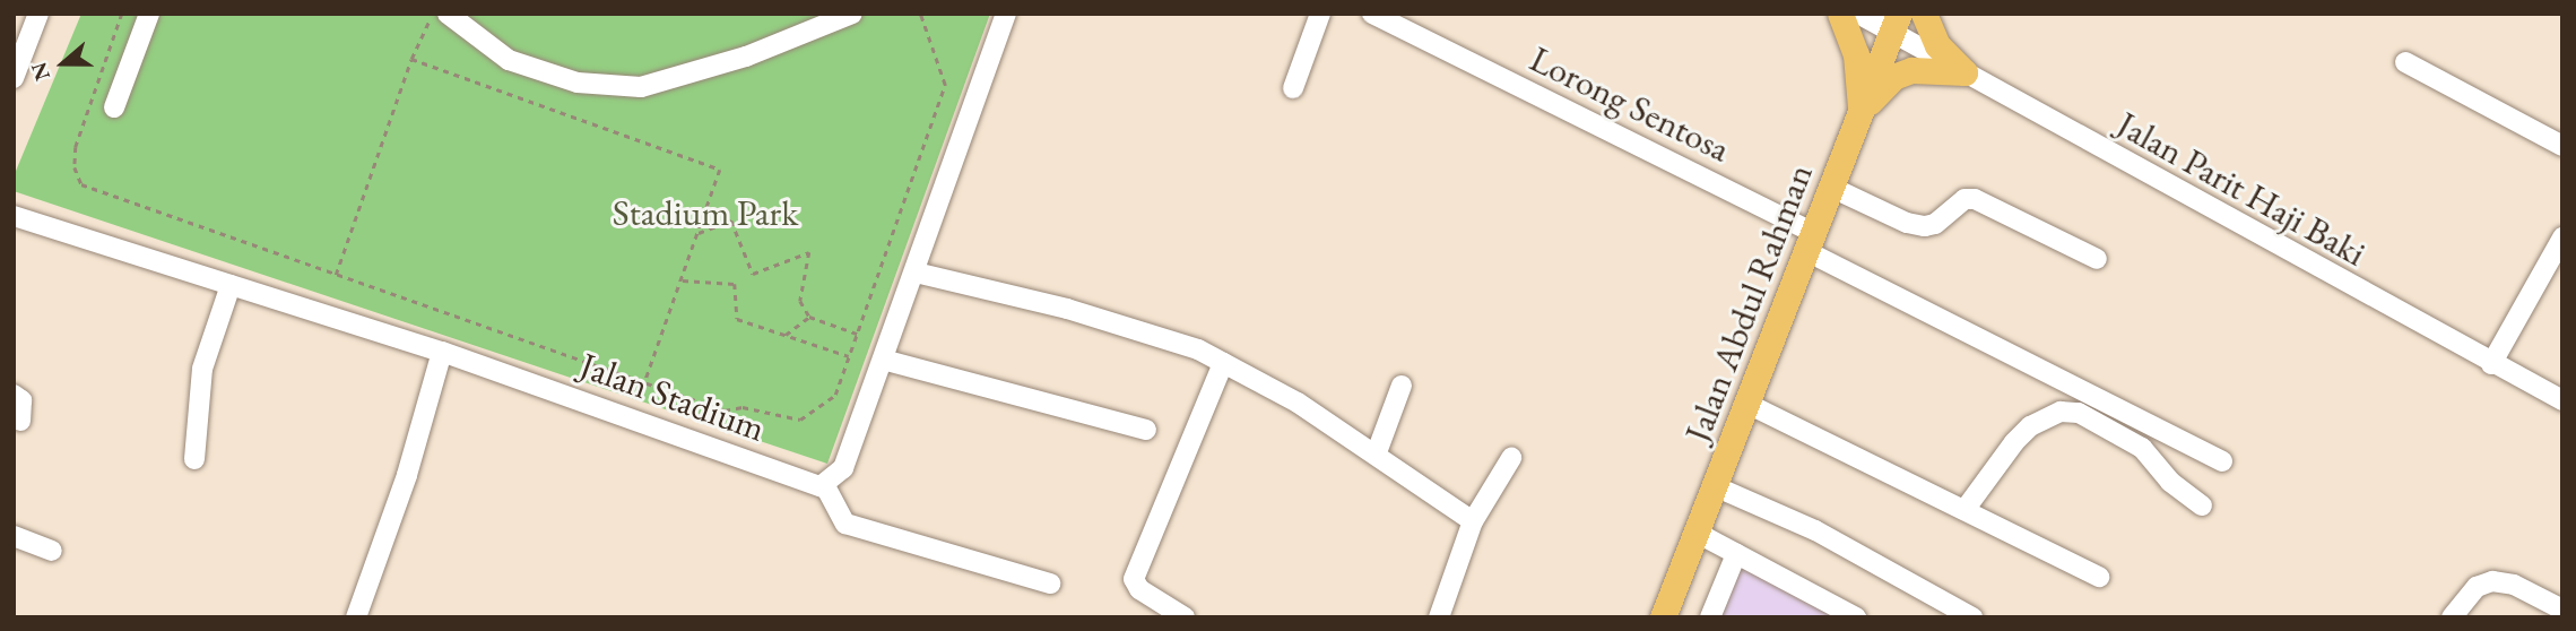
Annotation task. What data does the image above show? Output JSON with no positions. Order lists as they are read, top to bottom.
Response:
{
  "streets": {
    "main road": ["Jalan Abdul Rahman"],
    "street": ["Lorong Sentosa", "Jalan Parit Haji Baki", "Jalan Stadium"]
  },
  "crossings": [
    ["Lorong Sentosa", "Jalan Abdul Rahman"],
    ["Jalan Parit Haji Baki", "Jalan Abdul Rahman"]
  ],
  "parks": ["Stadium Park"],
  "north": "left"
}
